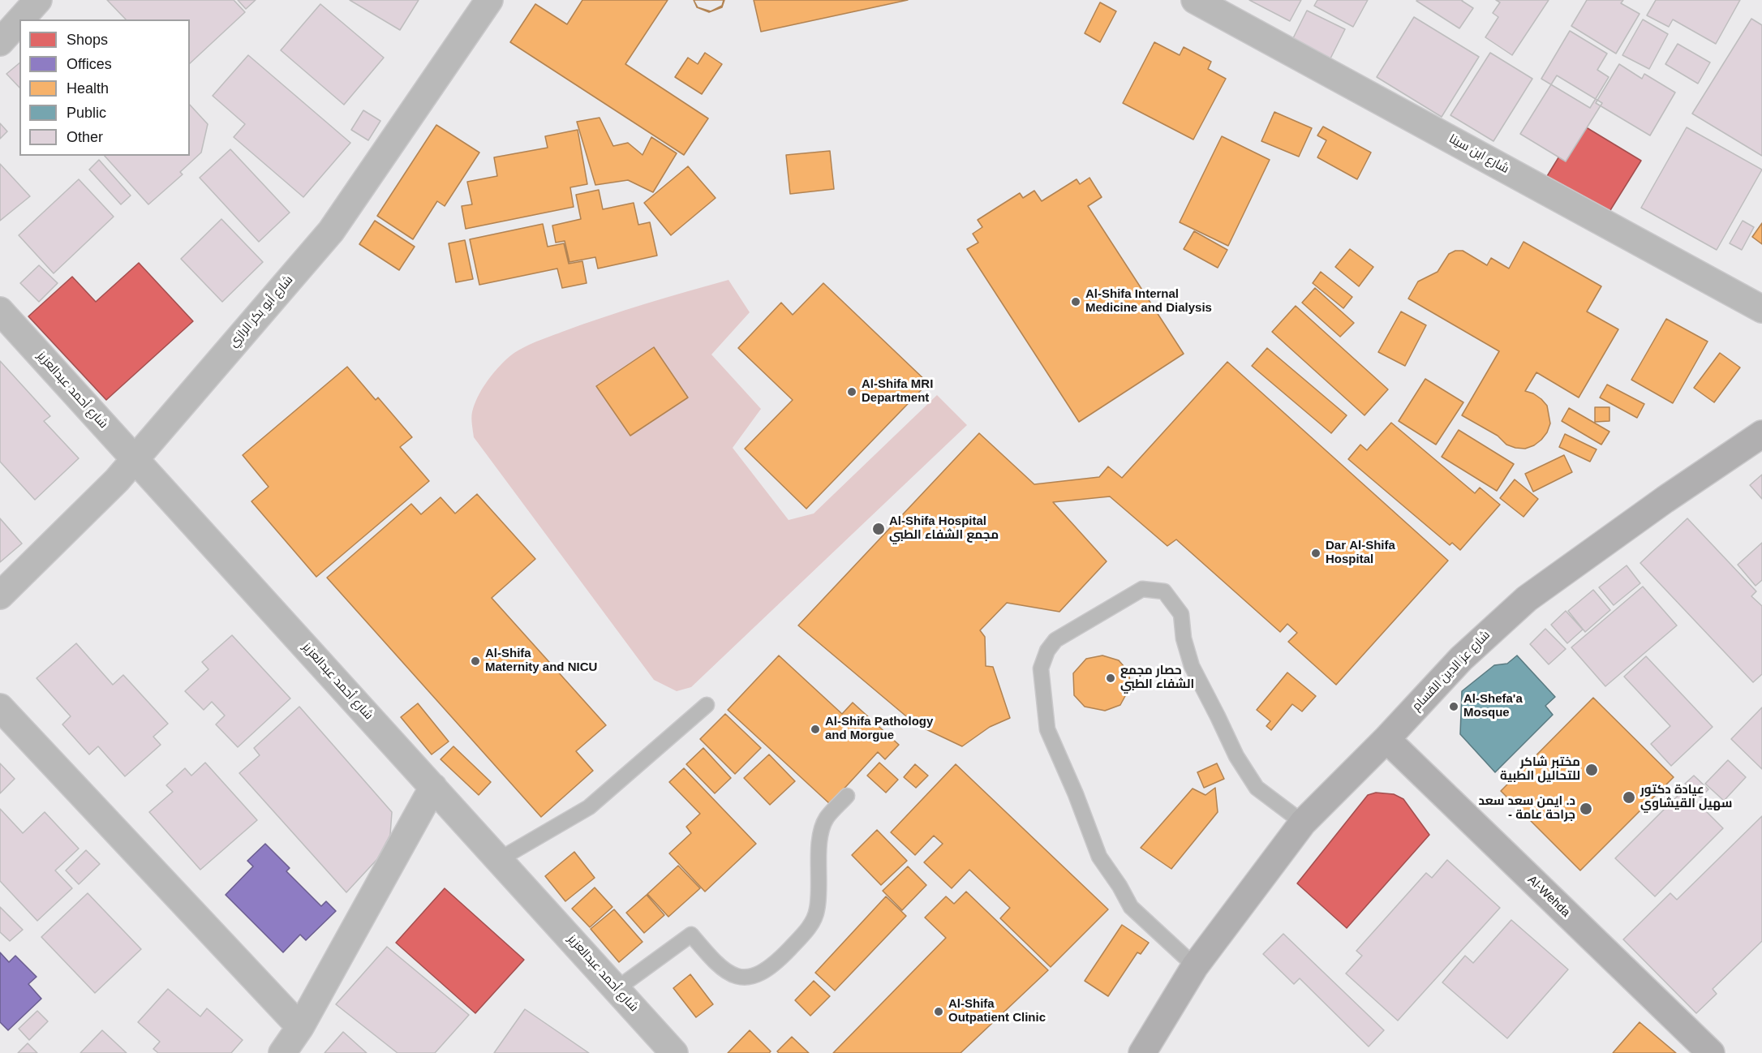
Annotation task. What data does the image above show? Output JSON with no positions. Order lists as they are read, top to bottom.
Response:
{
  "streets": {
    "main road": ["شارع عز الدين القسام", "Al-Wehda"],
    "street": ["شارع ابن سينا", "شارع أبو بكر الرازي", "شارع أحمد عبدالعزيز"]
  },
  "crossings": [
    ["شارع أبو بكر الرازي", "شارع أحمد عبدالعزيز"],
    ["شارع عز الدين القسام", "Al-Wehda"]
  ],
  "places": [
    "Al-Shifa Internal Medicine and Dialysis",
    "Al-Shifa MRI Department",
    "Al-Shifa Hospital مجمع الشفاء الطبي",
    "Dar Al-Shifa Hospital",
    "Al-Shifa Maternity and NICU",
    "حصار مجمع الشفاء الطبي",
    "Al-Shefa'a Mosque",
    "Al-Shifa Pathology and Morgue",
    "مختبر شاكر للتحاليل الطبية",
    "عيادة دكتور سهيل القيشاوي",
    "د. ايمن سعد سعد - جراحة عامة",
    "Al-Shifa Outpatient Clinic"
  ],
  "legend": [
    "Shops",
    "Offices",
    "Health",
    "Public",
    "Other"
  ]
}
